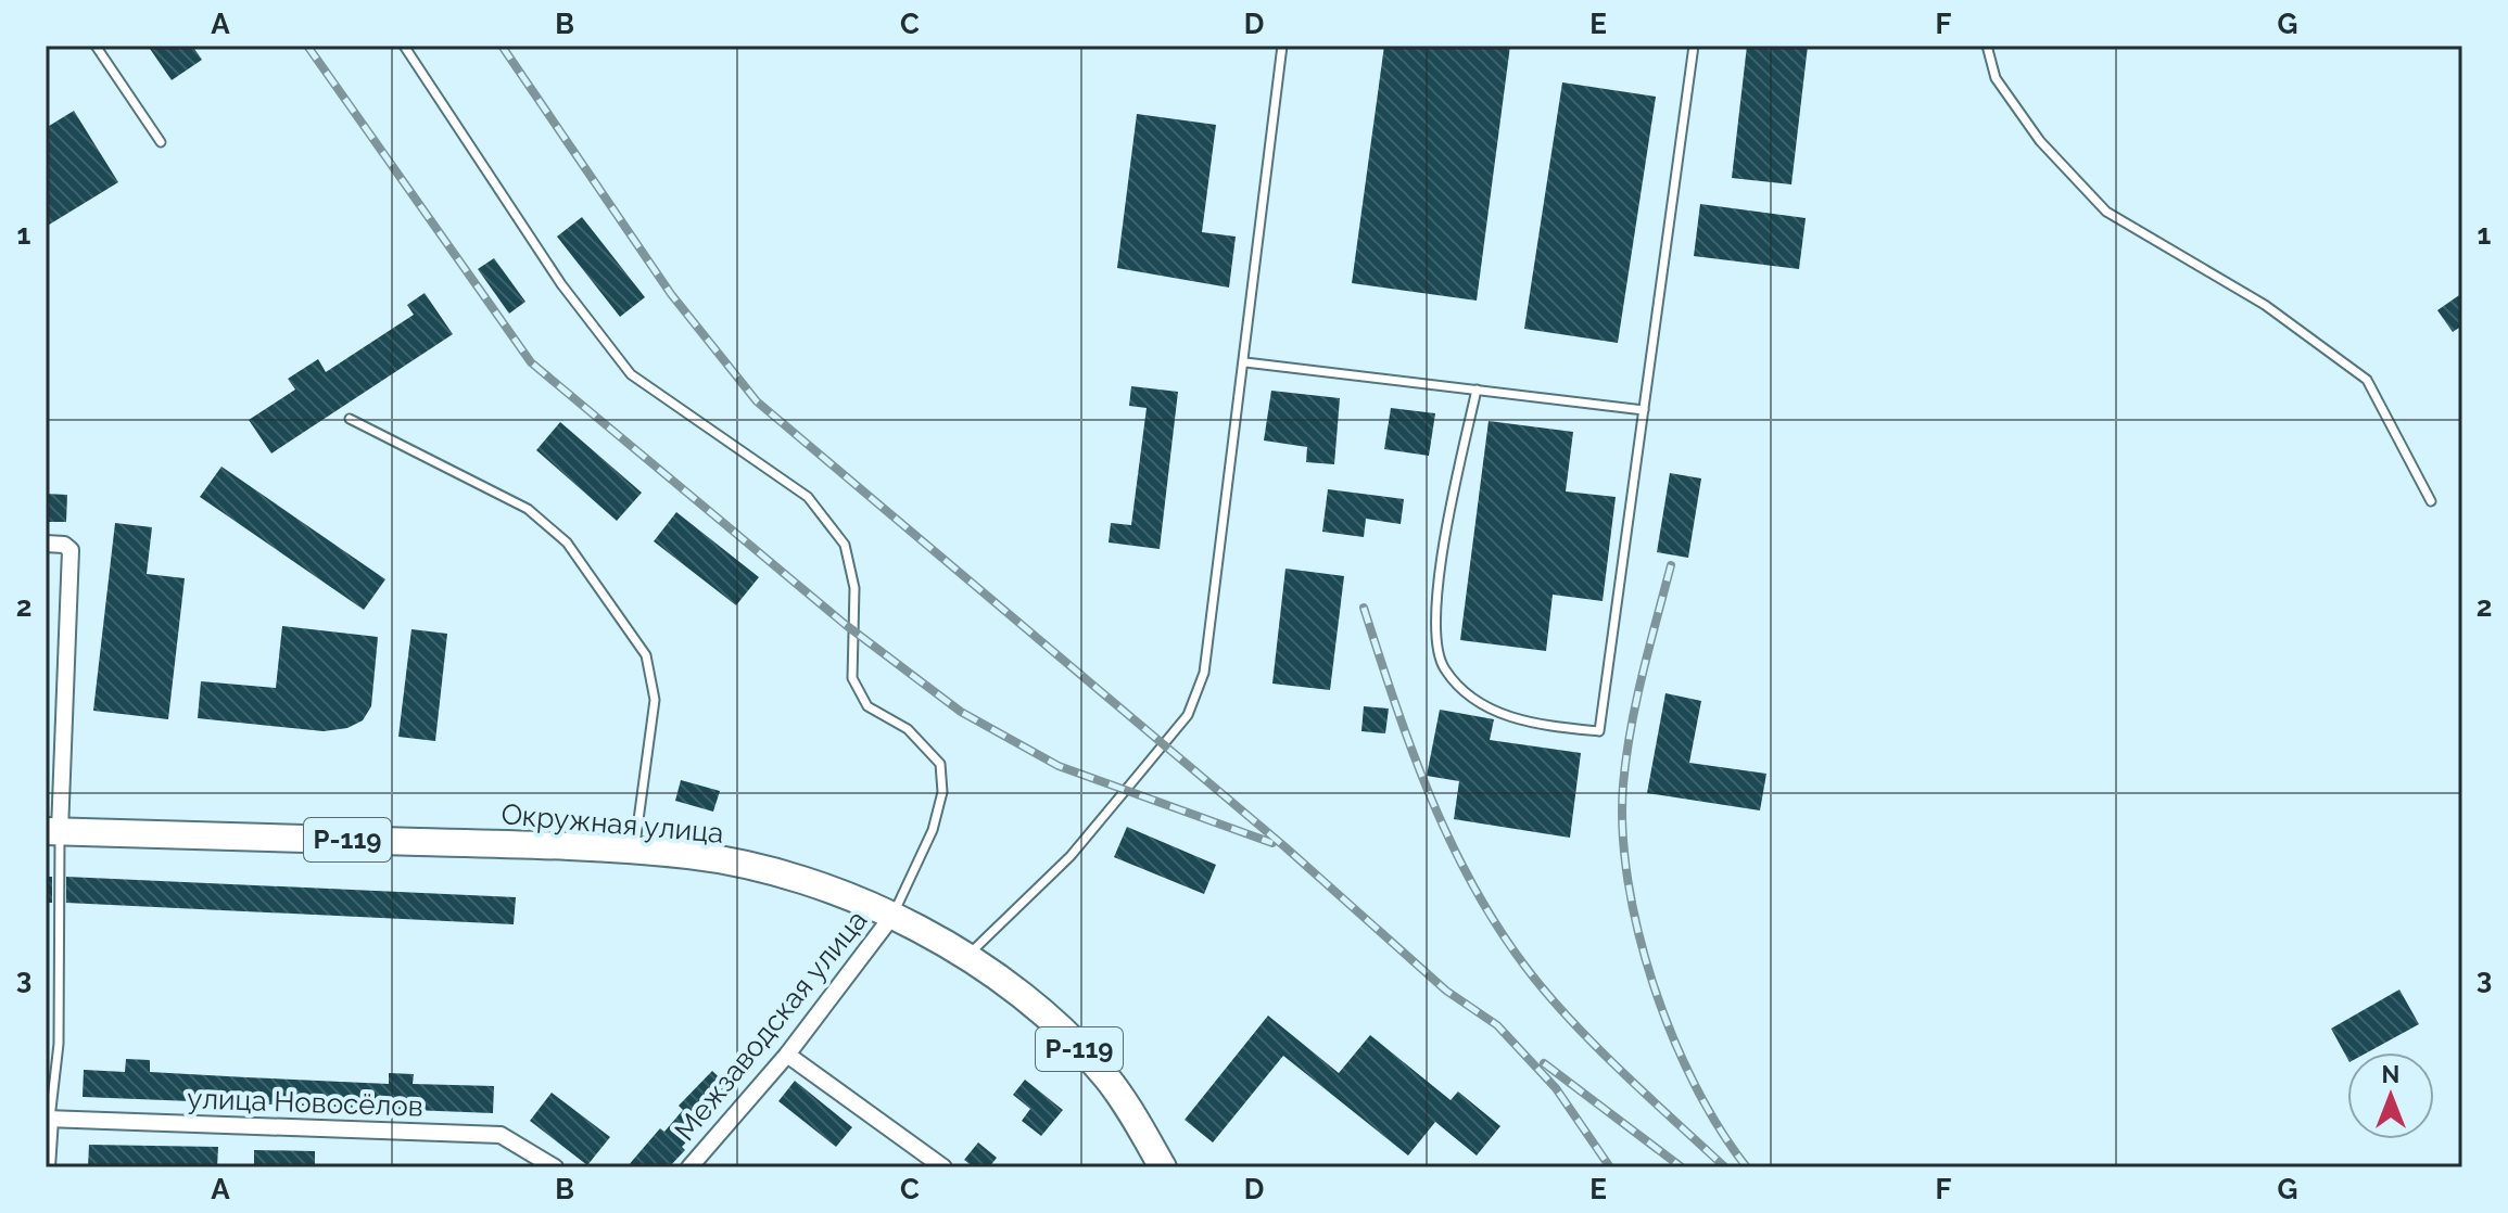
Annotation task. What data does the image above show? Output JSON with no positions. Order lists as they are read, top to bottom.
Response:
{
  "streets": {
    "highway": ["Окружная улица", "Р-119"],
    "street": ["Межзаводская улица", "улица Новосёлов"]
  },
  "crossings": [
    ["Окружная улица", "Межзаводская улица"]
  ],
  "north": "top",
  "grid": {
    "columns": [
      "A",
      "B",
      "C",
      "D",
      "E",
      "F",
      "G"
    ],
    "rows": ["1", "2", "3"]
  }
}
